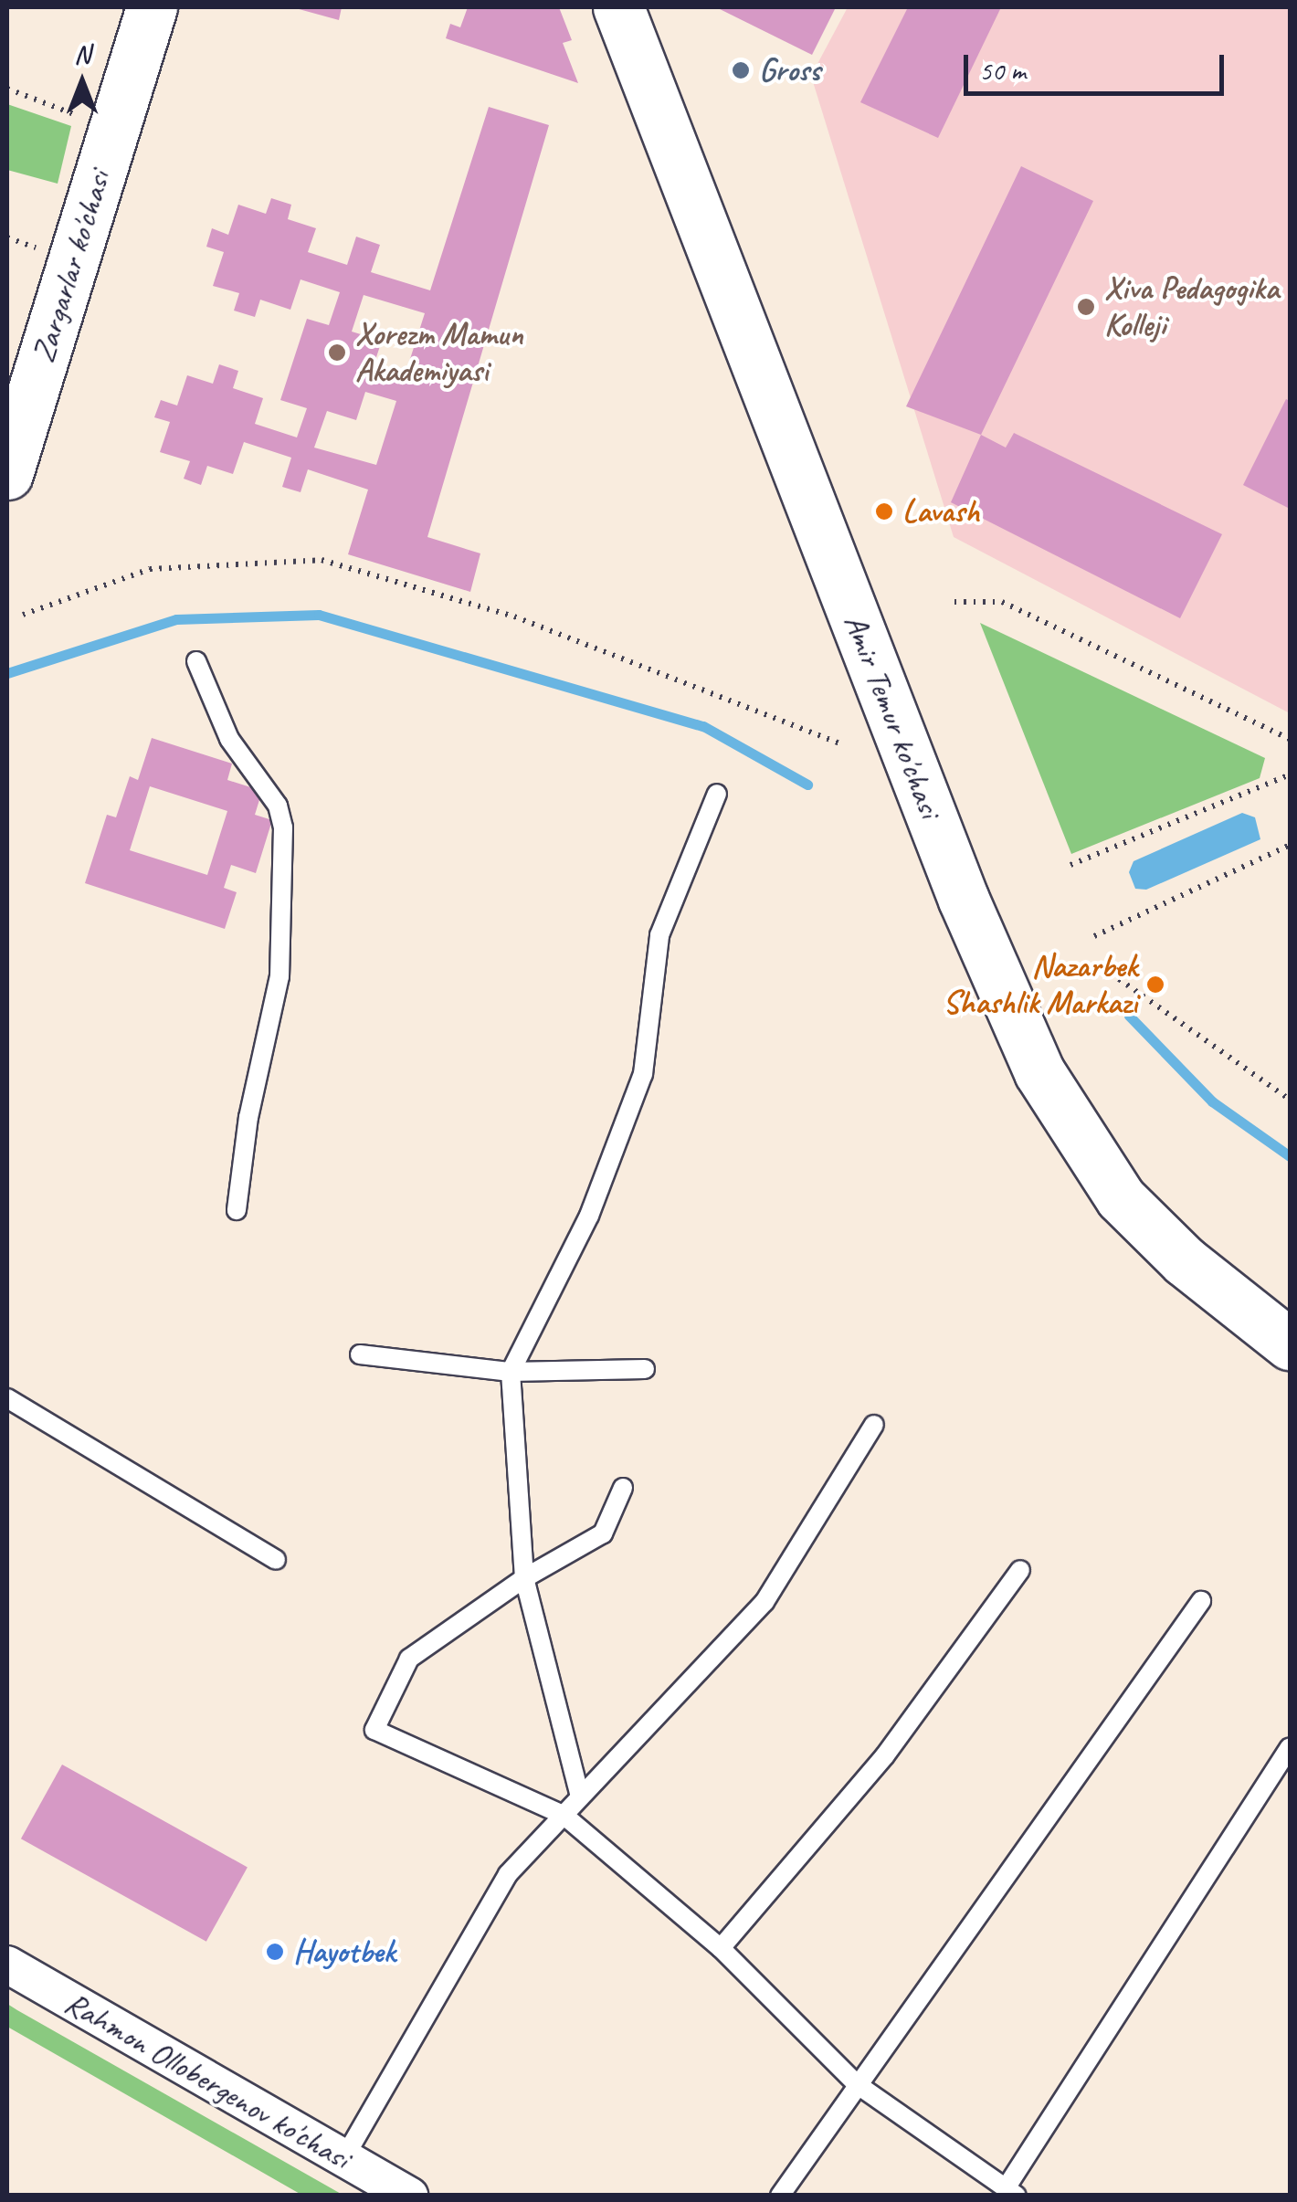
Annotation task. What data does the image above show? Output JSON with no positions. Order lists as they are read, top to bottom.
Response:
{
  "streets": {
    "main road": ["Zargarlar ko'chasi", "Amir Temur ko'chasi"],
    "street": ["Rahmon Ollobergenov ko'chasi"]
  },
  "places": [
    "Gross",
    "Xiva Pedagogika Kolleji",
    "Xorezm Mamun Akademiyasi",
    "Lavash",
    "Nazarbek Shashlik Markazi",
    "Hayotbek"
  ],
  "scale_bar": "50 m",
  "north": "top"
}
